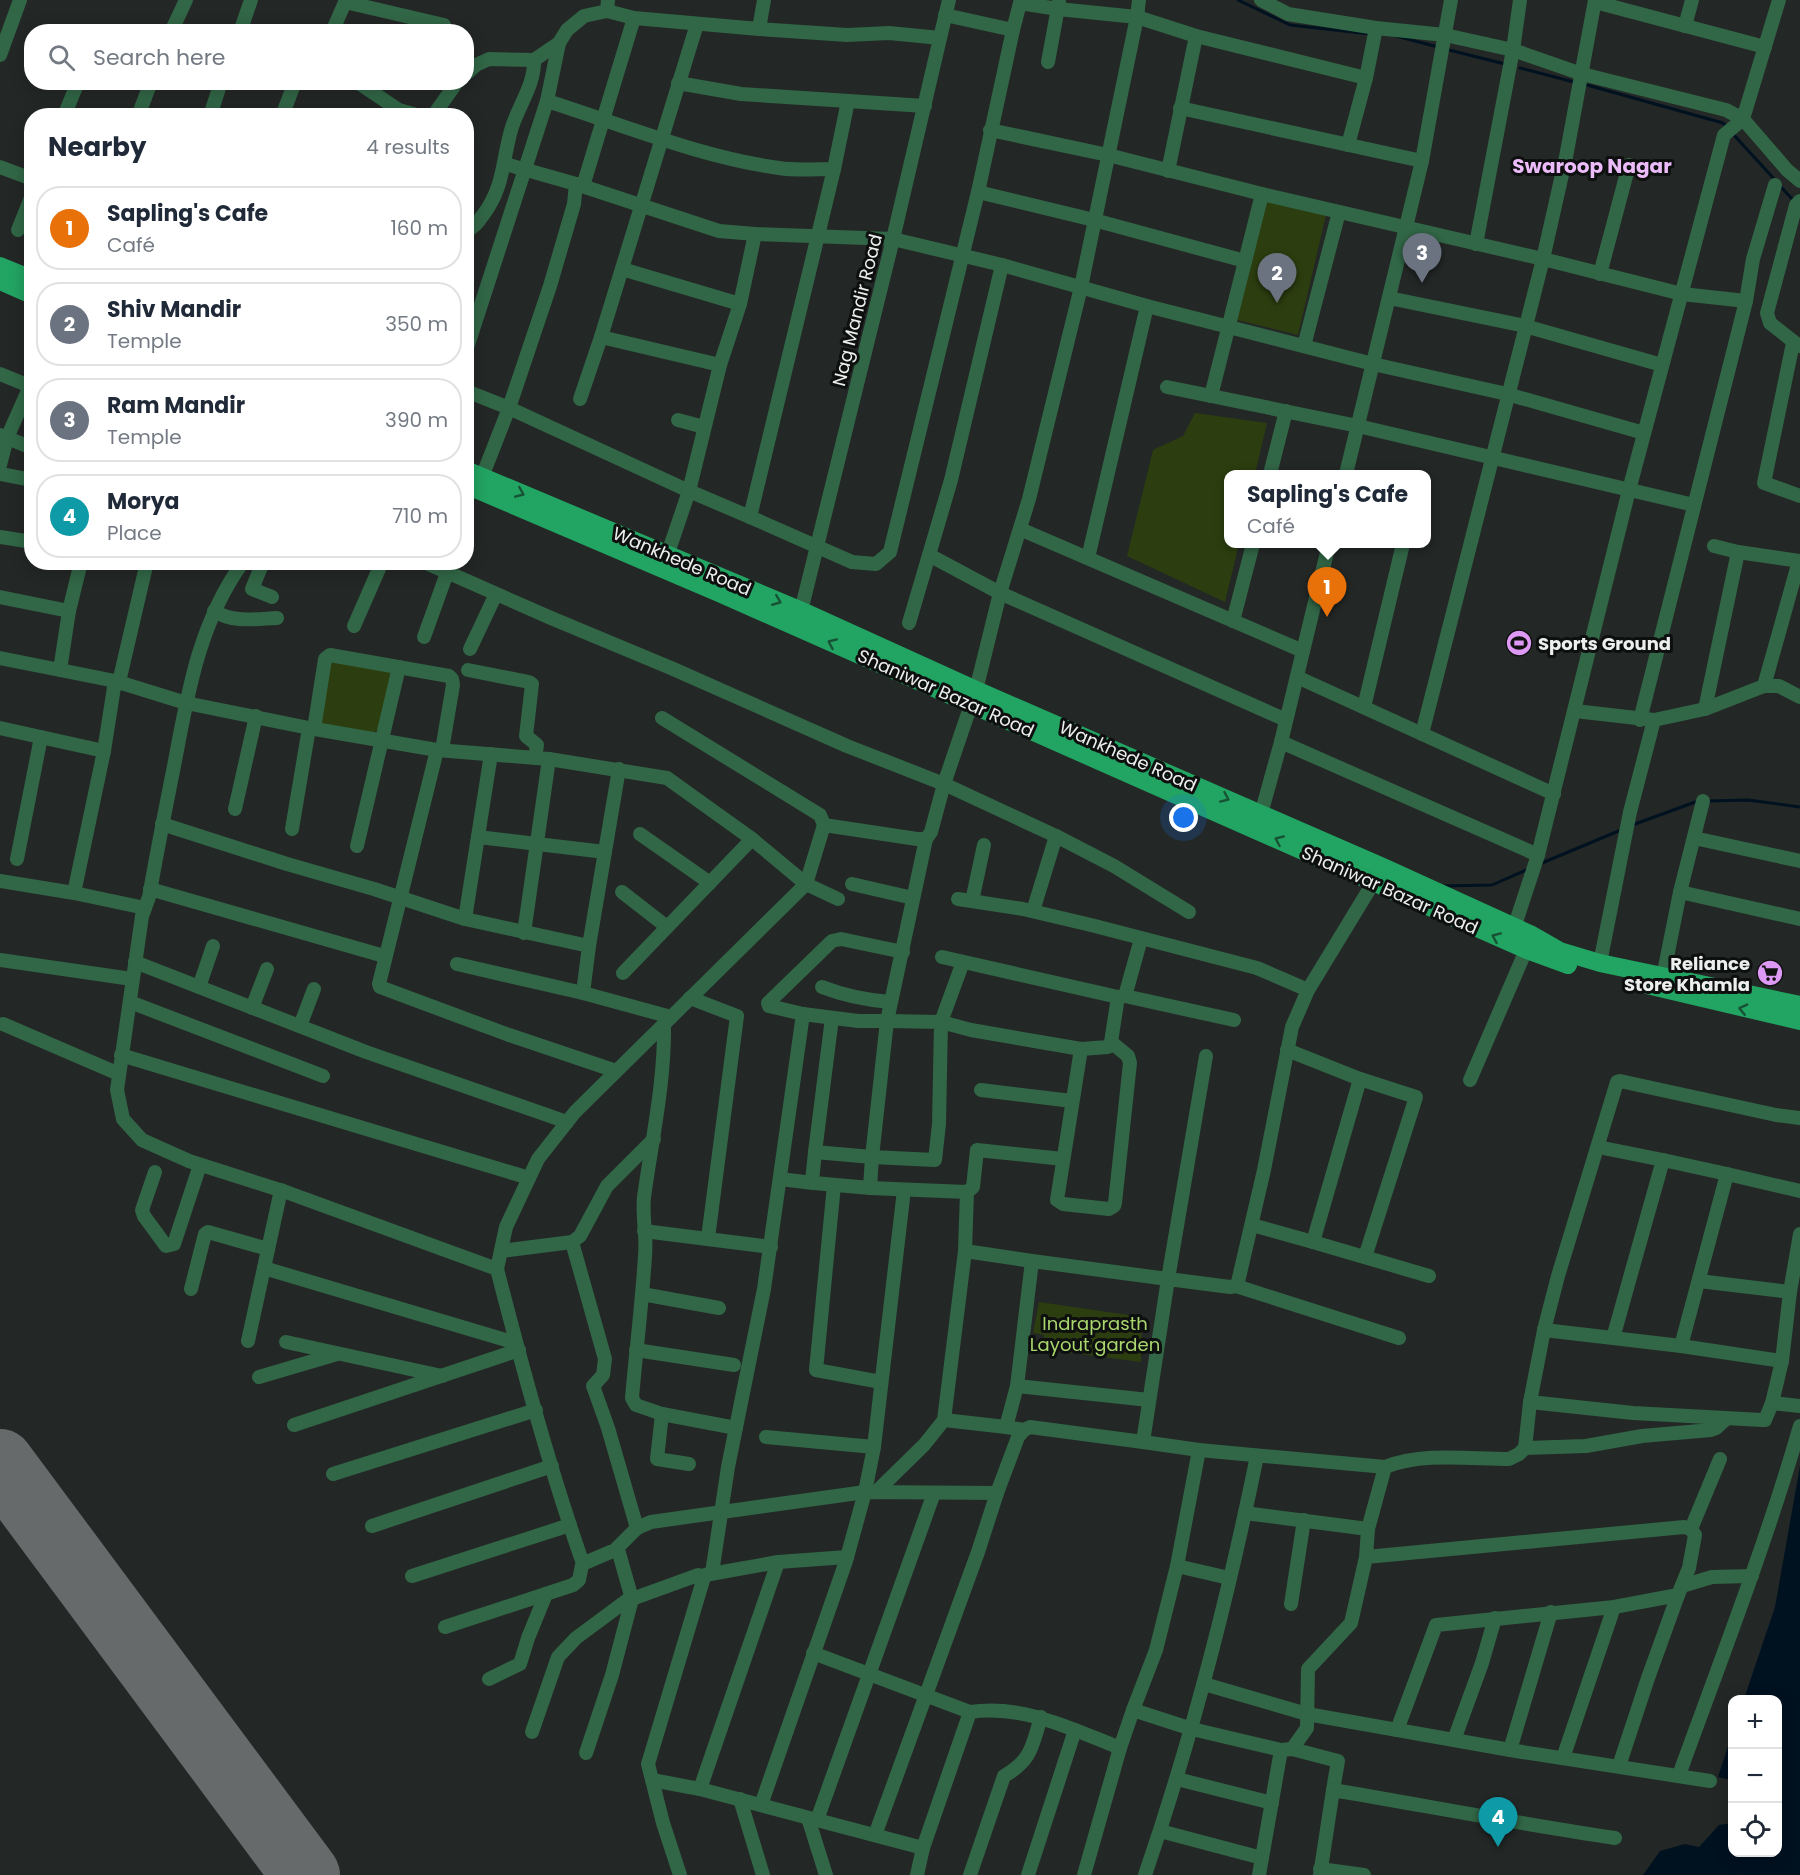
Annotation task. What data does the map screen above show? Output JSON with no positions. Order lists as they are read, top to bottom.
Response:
{
  "streets": {
    "main road": ["Wankhede Road", "Shaniwar Bazar Road"],
    "street": ["Nag Mandir Road"]
  },
  "crossings": [
    ["Nag Mandir Road", "Wankhede Road"],
    ["Wankhede Road", "Shaniwar Bazar Road"]
  ],
  "one_way": ["Shaniwar Bazar Road"],
  "districts": ["Swaroop Nagar"],
  "parks": ["Indraprasth Layout garden"],
  "places": {
    "sports": ["Sports Ground"],
    "supermarket": ["Reliance Store Khamla"]
  },
  "page": {
    "search": "Search here",
    "heading": ["Nearby", "4 results"],
    "list": [
      {
        "mark": "1",
        "name": "Sapling's Cafe",
        "note": "Café",
        "value": "160 m"
      },
      {
        "mark": "2",
        "name": "Shiv Mandir",
        "note": "Temple",
        "value": "350 m"
      },
      {
        "mark": "3",
        "name": "Ram Mandir",
        "note": "Temple",
        "value": "390 m"
      },
      {
        "mark": "4",
        "name": "Morya",
        "note": "Place",
        "value": "710 m"
      }
    ],
    "pins": [
      "3",
      "2",
      "1",
      "4"
    ],
    "popup": ["Sapling's Cafe", "Café"],
    "map_buttons": ["+", "−"]
  }
}
